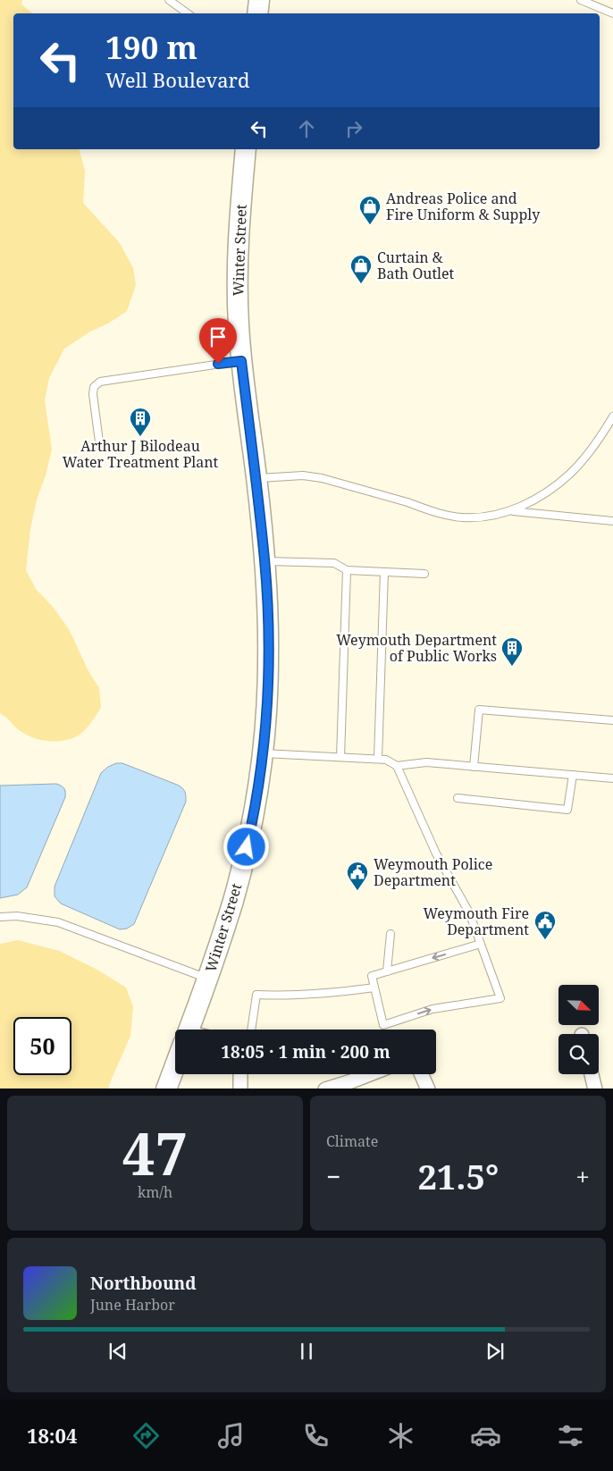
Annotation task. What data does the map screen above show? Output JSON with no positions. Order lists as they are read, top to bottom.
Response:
{
  "streets": {
    "main road": ["Winter Street"]
  },
  "places": {
    "shop": ["Andreas Police and Fire Uniform & Supply", "Curtain & Bath Outlet"],
    "building": ["Arthur J Bilodeau Water Treatment Plant", "Weymouth Department of Public Works"],
    "public building": ["Weymouth Police Department", "Weymouth Fire Department"]
  },
  "north": "bottom right",
  "page": {
    "turn": ["190 m", "Well Boulevard"],
    "limit": "50",
    "trip": "18:05 · 1 min · 200 m",
    "tile": [
      ["47", "km/h"],
      "Climate"
    ],
    "heat": ["−", "21.5°", "+"],
    "song": ["Northbound", "June Harbor"],
    "tabs": "18:04"
  }
}
